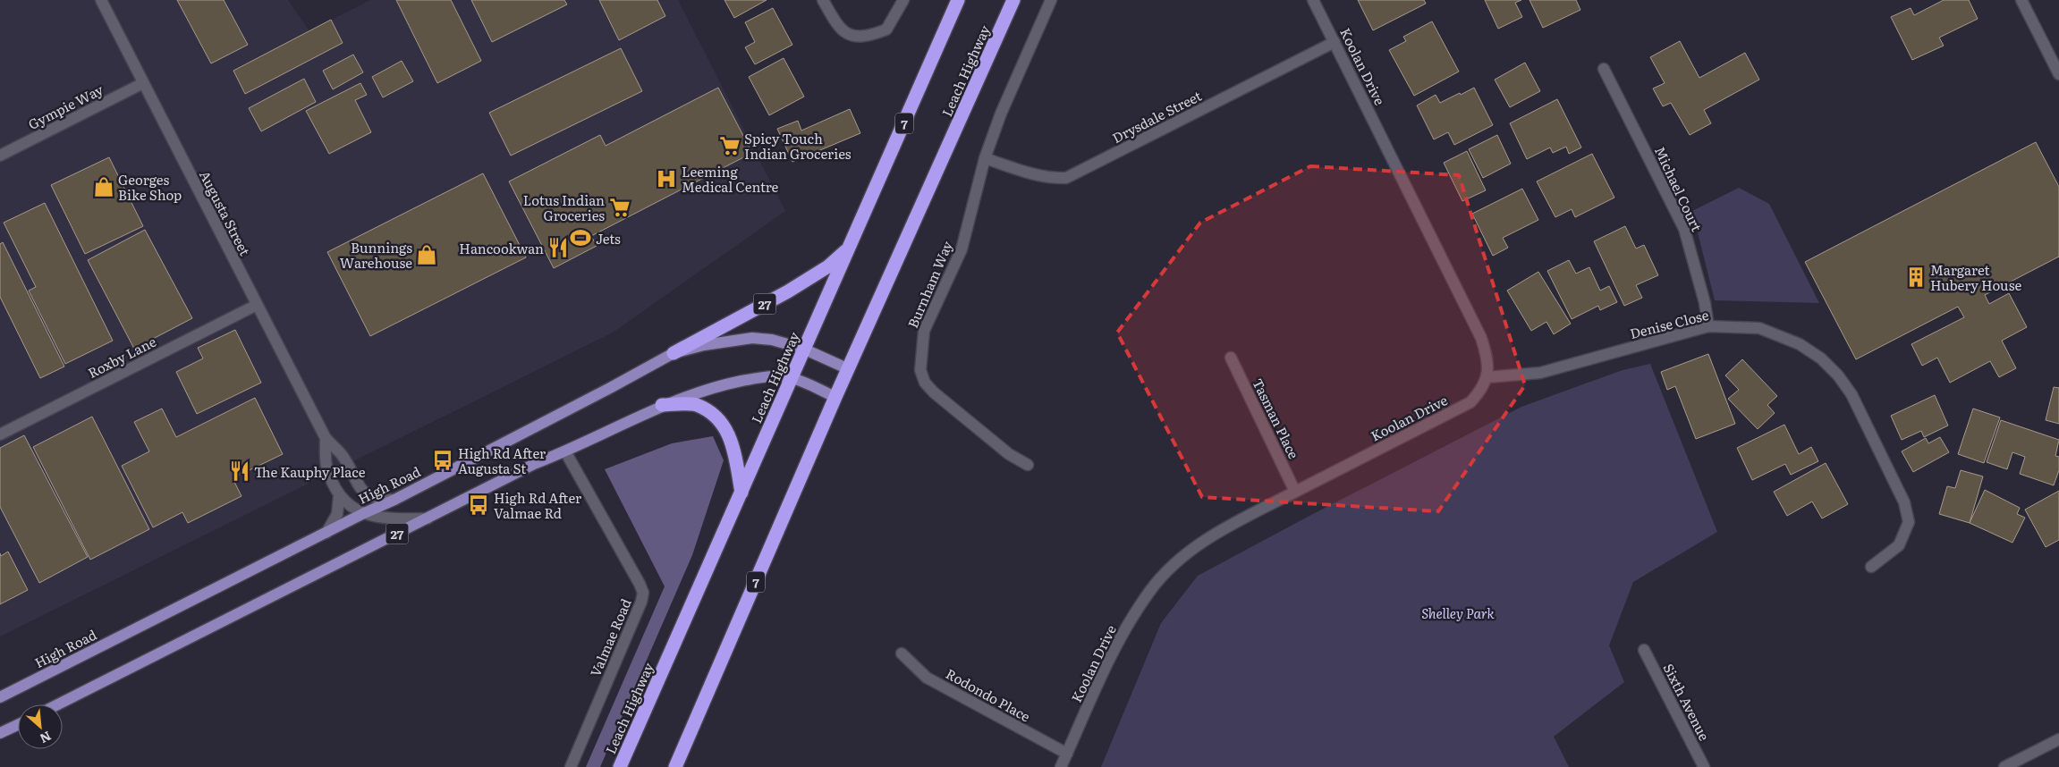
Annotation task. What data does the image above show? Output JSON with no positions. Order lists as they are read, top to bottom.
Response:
{
  "streets": {
    "highway": ["Leach Highway", "7", "27"],
    "main road": ["High Road"],
    "street": [
      "Koolan Drive",
      "Gympie Way",
      "Drysdale Street",
      "Michael Court",
      "Augusta Street",
      "Burnham Way",
      "Denise Close",
      "Roxby Lane",
      "Tasman Place",
      "Valmae Road",
      "Rodondo Place",
      "Sixth Avenue"
    ]
  },
  "crossings": [
    ["Koolan Drive", "Drysdale Street"],
    ["Koolan Drive", "Denise Close"],
    ["Koolan Drive", "Tasman Place"],
    ["Koolan Drive", "Rodondo Place"],
    ["Leach Highway", "27"],
    ["Leach Highway", "High Road"],
    ["Gympie Way", "Augusta Street"],
    ["Drysdale Street", "Burnham Way"],
    ["Michael Court", "Denise Close"],
    ["Augusta Street", "Roxby Lane"],
    ["Augusta Street", "High Road"],
    ["27", "High Road"],
    ["27", "Valmae Road"]
  ],
  "parks": ["Shelley Park"],
  "places": {
    "supermarket": ["Spicy Touch Indian Groceries", "Lotus Indian Groceries"],
    "hospital": ["Leeming Medical Centre"],
    "shop": ["Georges Bike Shop", "Bunnings Warehouse"],
    "sports": ["Jets"],
    "restaurant": ["Hancookwan", "The Kauphy Place"],
    "building": ["Margaret Hubery House"],
    "bus stop": ["High Rd After Augusta St", "High Rd After Valmae Rd"]
  },
  "north": "bottom right"
}
